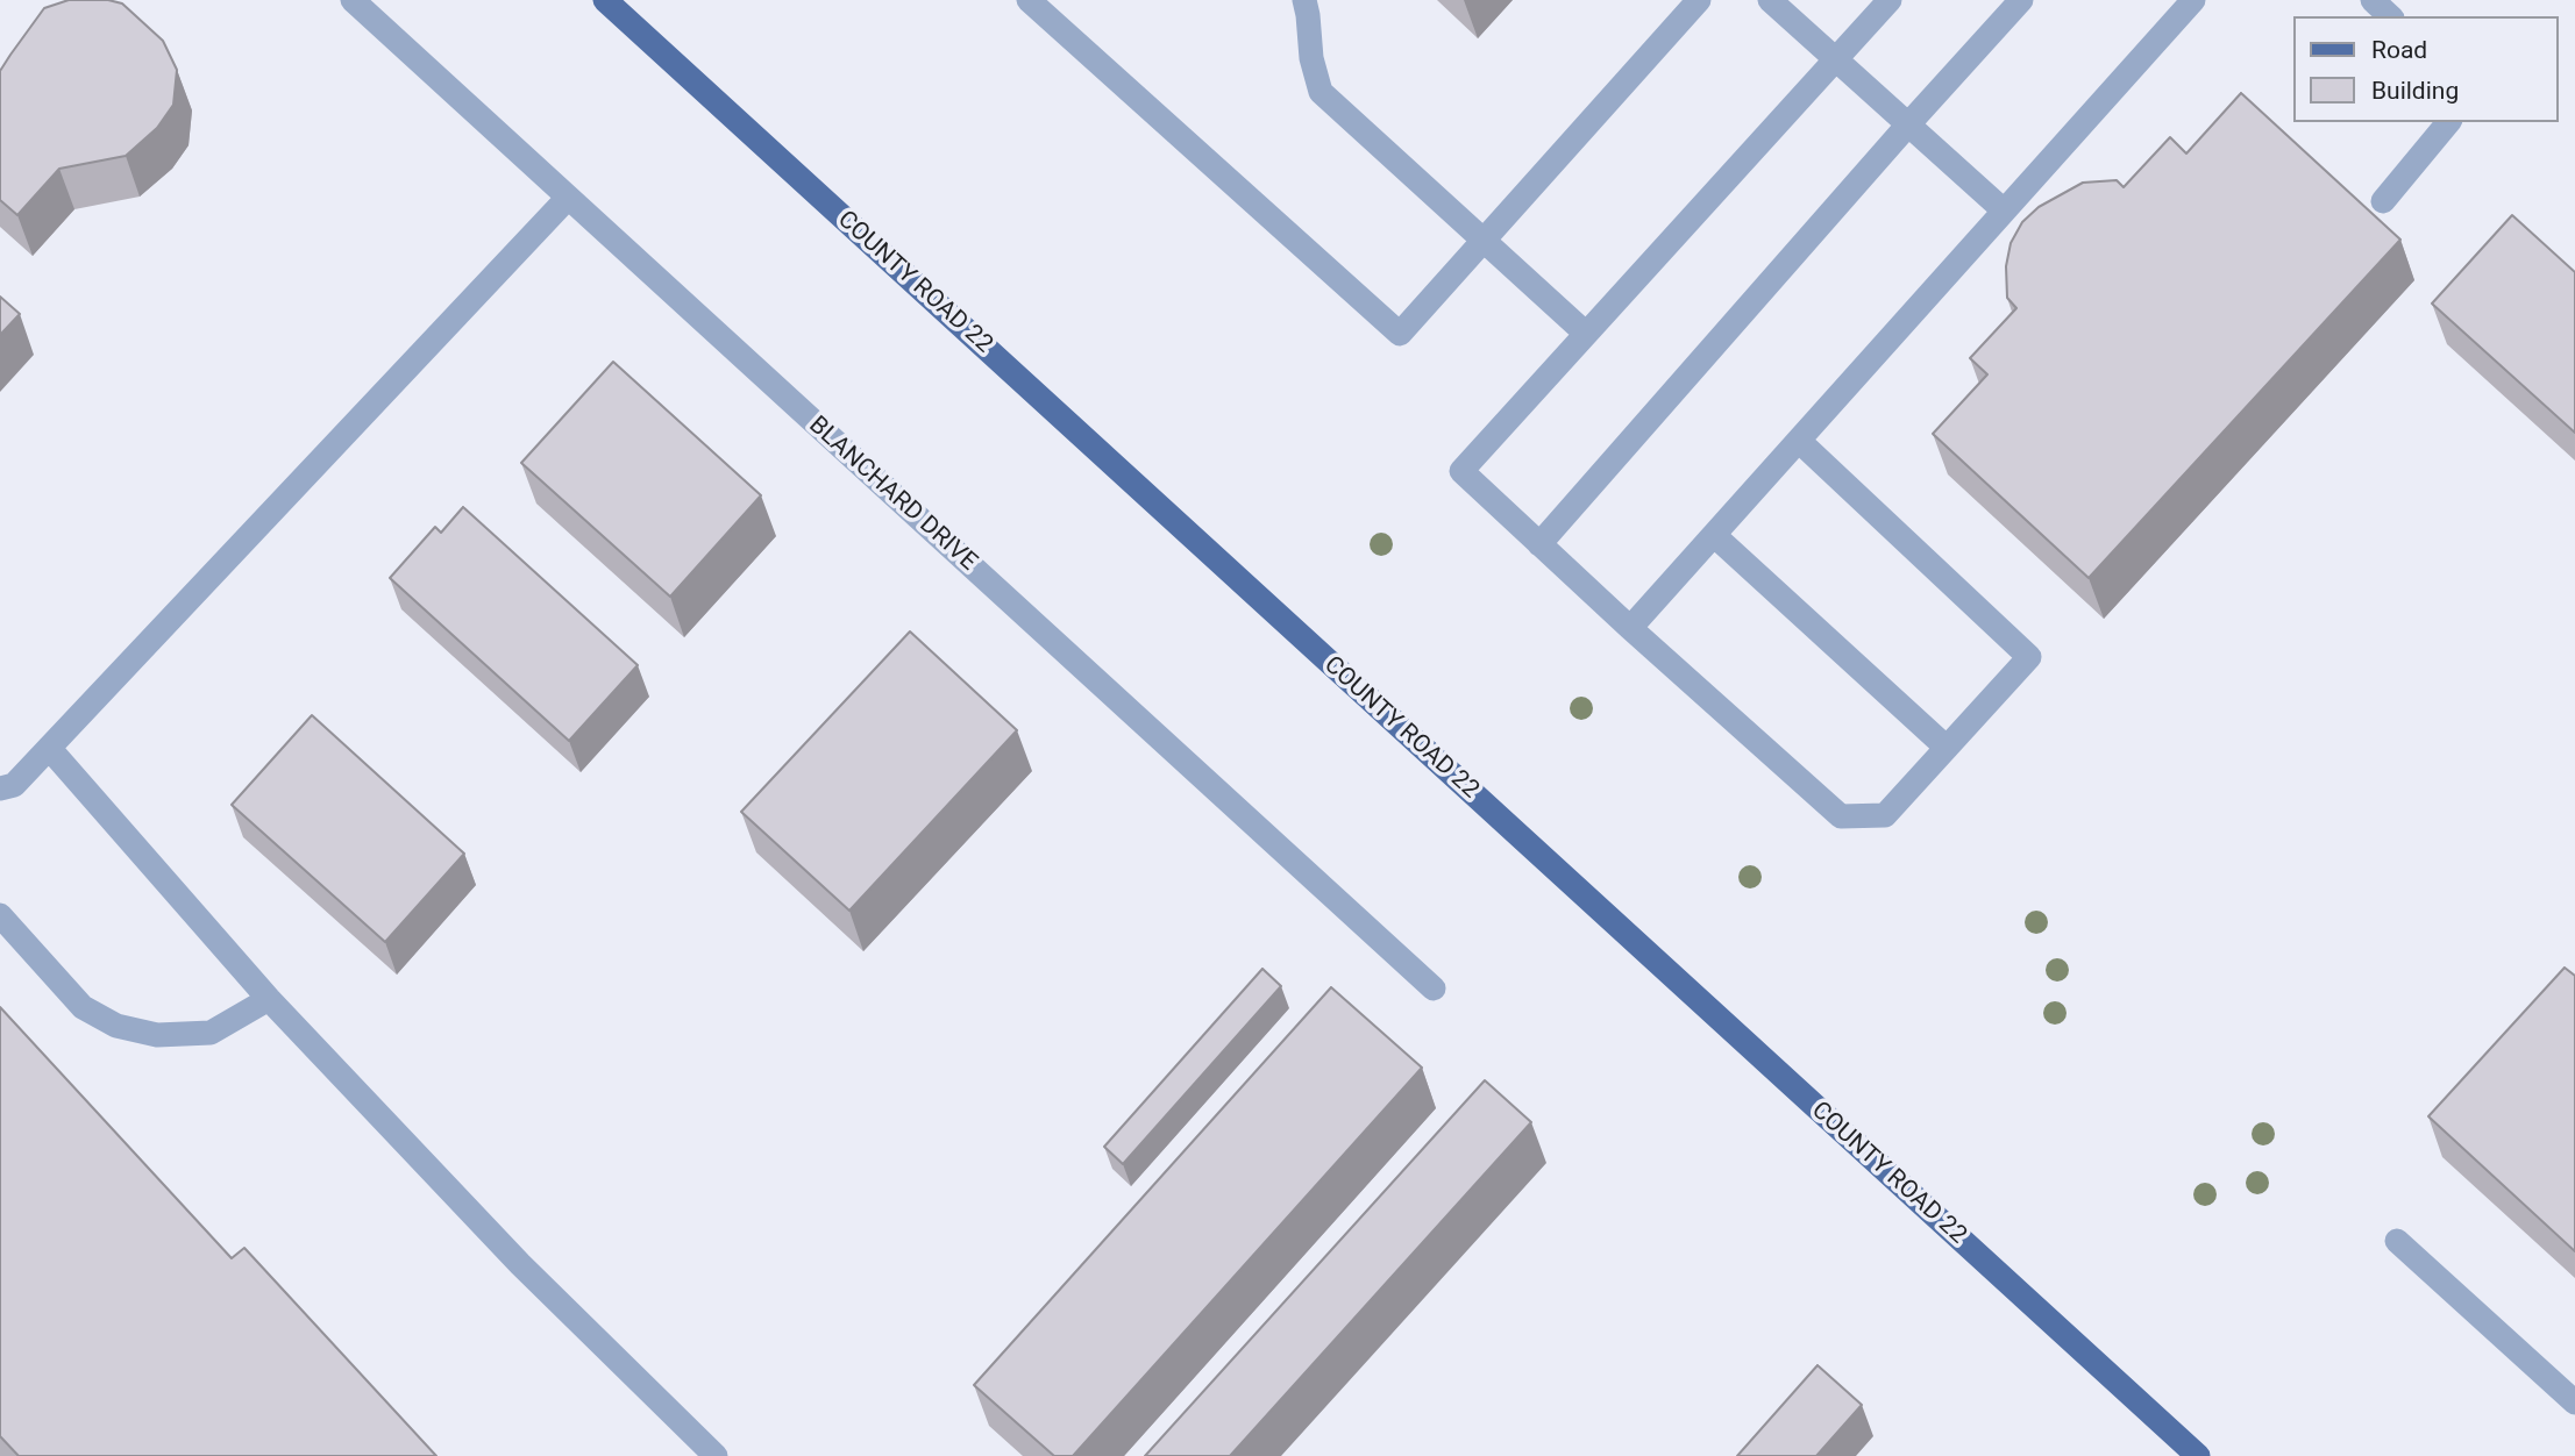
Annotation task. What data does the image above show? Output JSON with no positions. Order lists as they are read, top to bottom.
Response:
{
  "streets": {
    "main road": ["COUNTY ROAD 22"],
    "street": ["BLANCHARD DRIVE"]
  },
  "legend": ["Road", "Building"]
}
